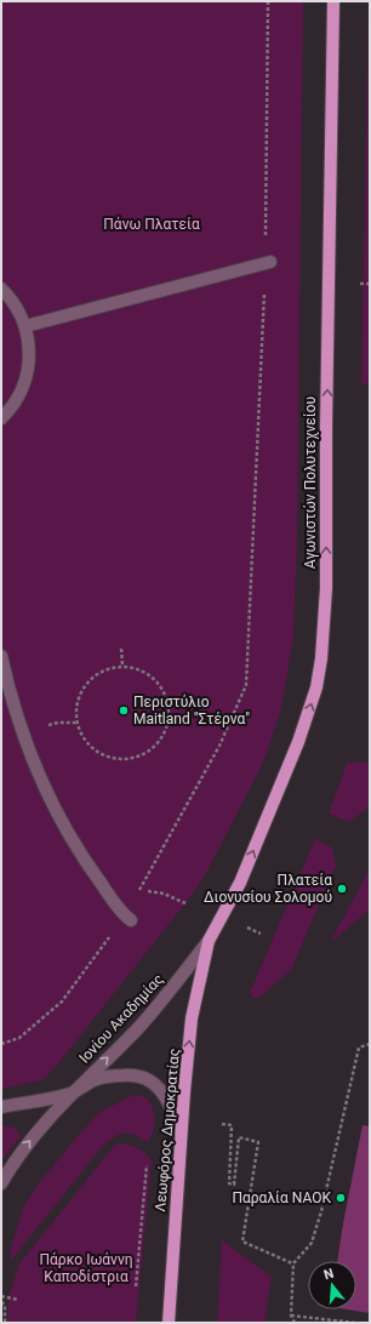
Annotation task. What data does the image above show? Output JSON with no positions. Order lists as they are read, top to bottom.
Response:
{
  "streets": {
    "main road": ["Αγωνιστών Πολυτεχνείου", "Λεωφόρος Δημοκρατίας"],
    "street": ["Ιονίου Ακαδημίας"]
  },
  "crossings": [
    ["Αγωνιστών Πολυτεχνείου", "Ιονίου Ακαδημίας"],
    ["Αγωνιστών Πολυτεχνείου", "Λεωφόρος Δημοκρατίας"],
    ["Ιονίου Ακαδημίας", "Λεωφόρος Δημοκρατίας"]
  ],
  "one_way": ["Αγωνιστών Πολυτεχνείου", "Ιονίου Ακαδημίας", "Λεωφόρος Δημοκρατίας"],
  "parks": ["Πάνω Πλατεία", "Πάρκο Ιωάννη Καποδίστρια"],
  "places": ["Περιστύλιο Maitland \"Στέρνα\"", "Πλατεία Διονυσίου Σολομού", "Παραλία ΝΑΟΚ"],
  "north": "top"
}
